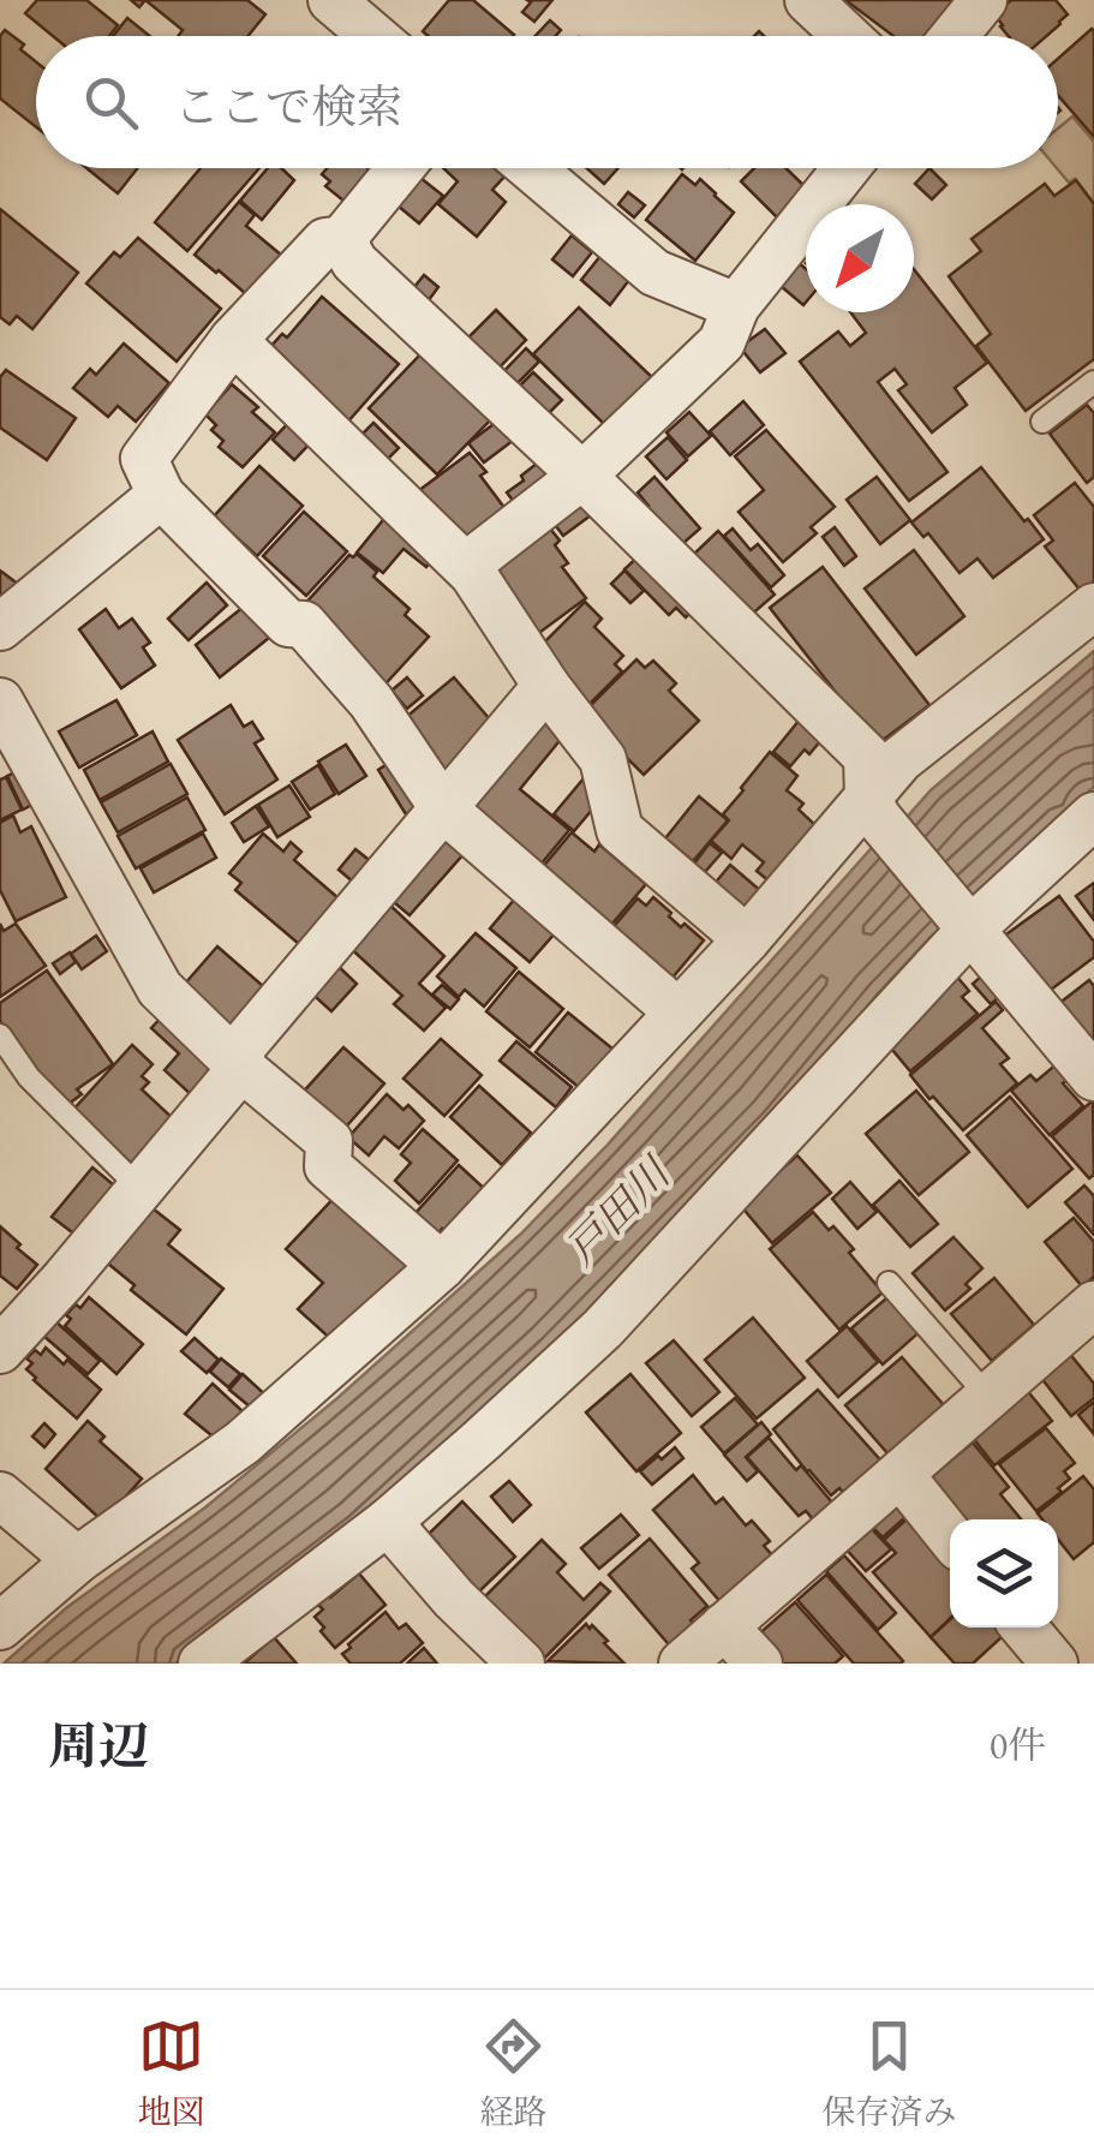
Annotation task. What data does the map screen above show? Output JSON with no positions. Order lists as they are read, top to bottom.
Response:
{
  "water": ["戸田川"],
  "north": "bottom left",
  "page": {
    "search": "ここで検索",
    "heading": ["周辺", "0件"],
    "nav": ["地図", "経路", "保存済み"]
  }
}
